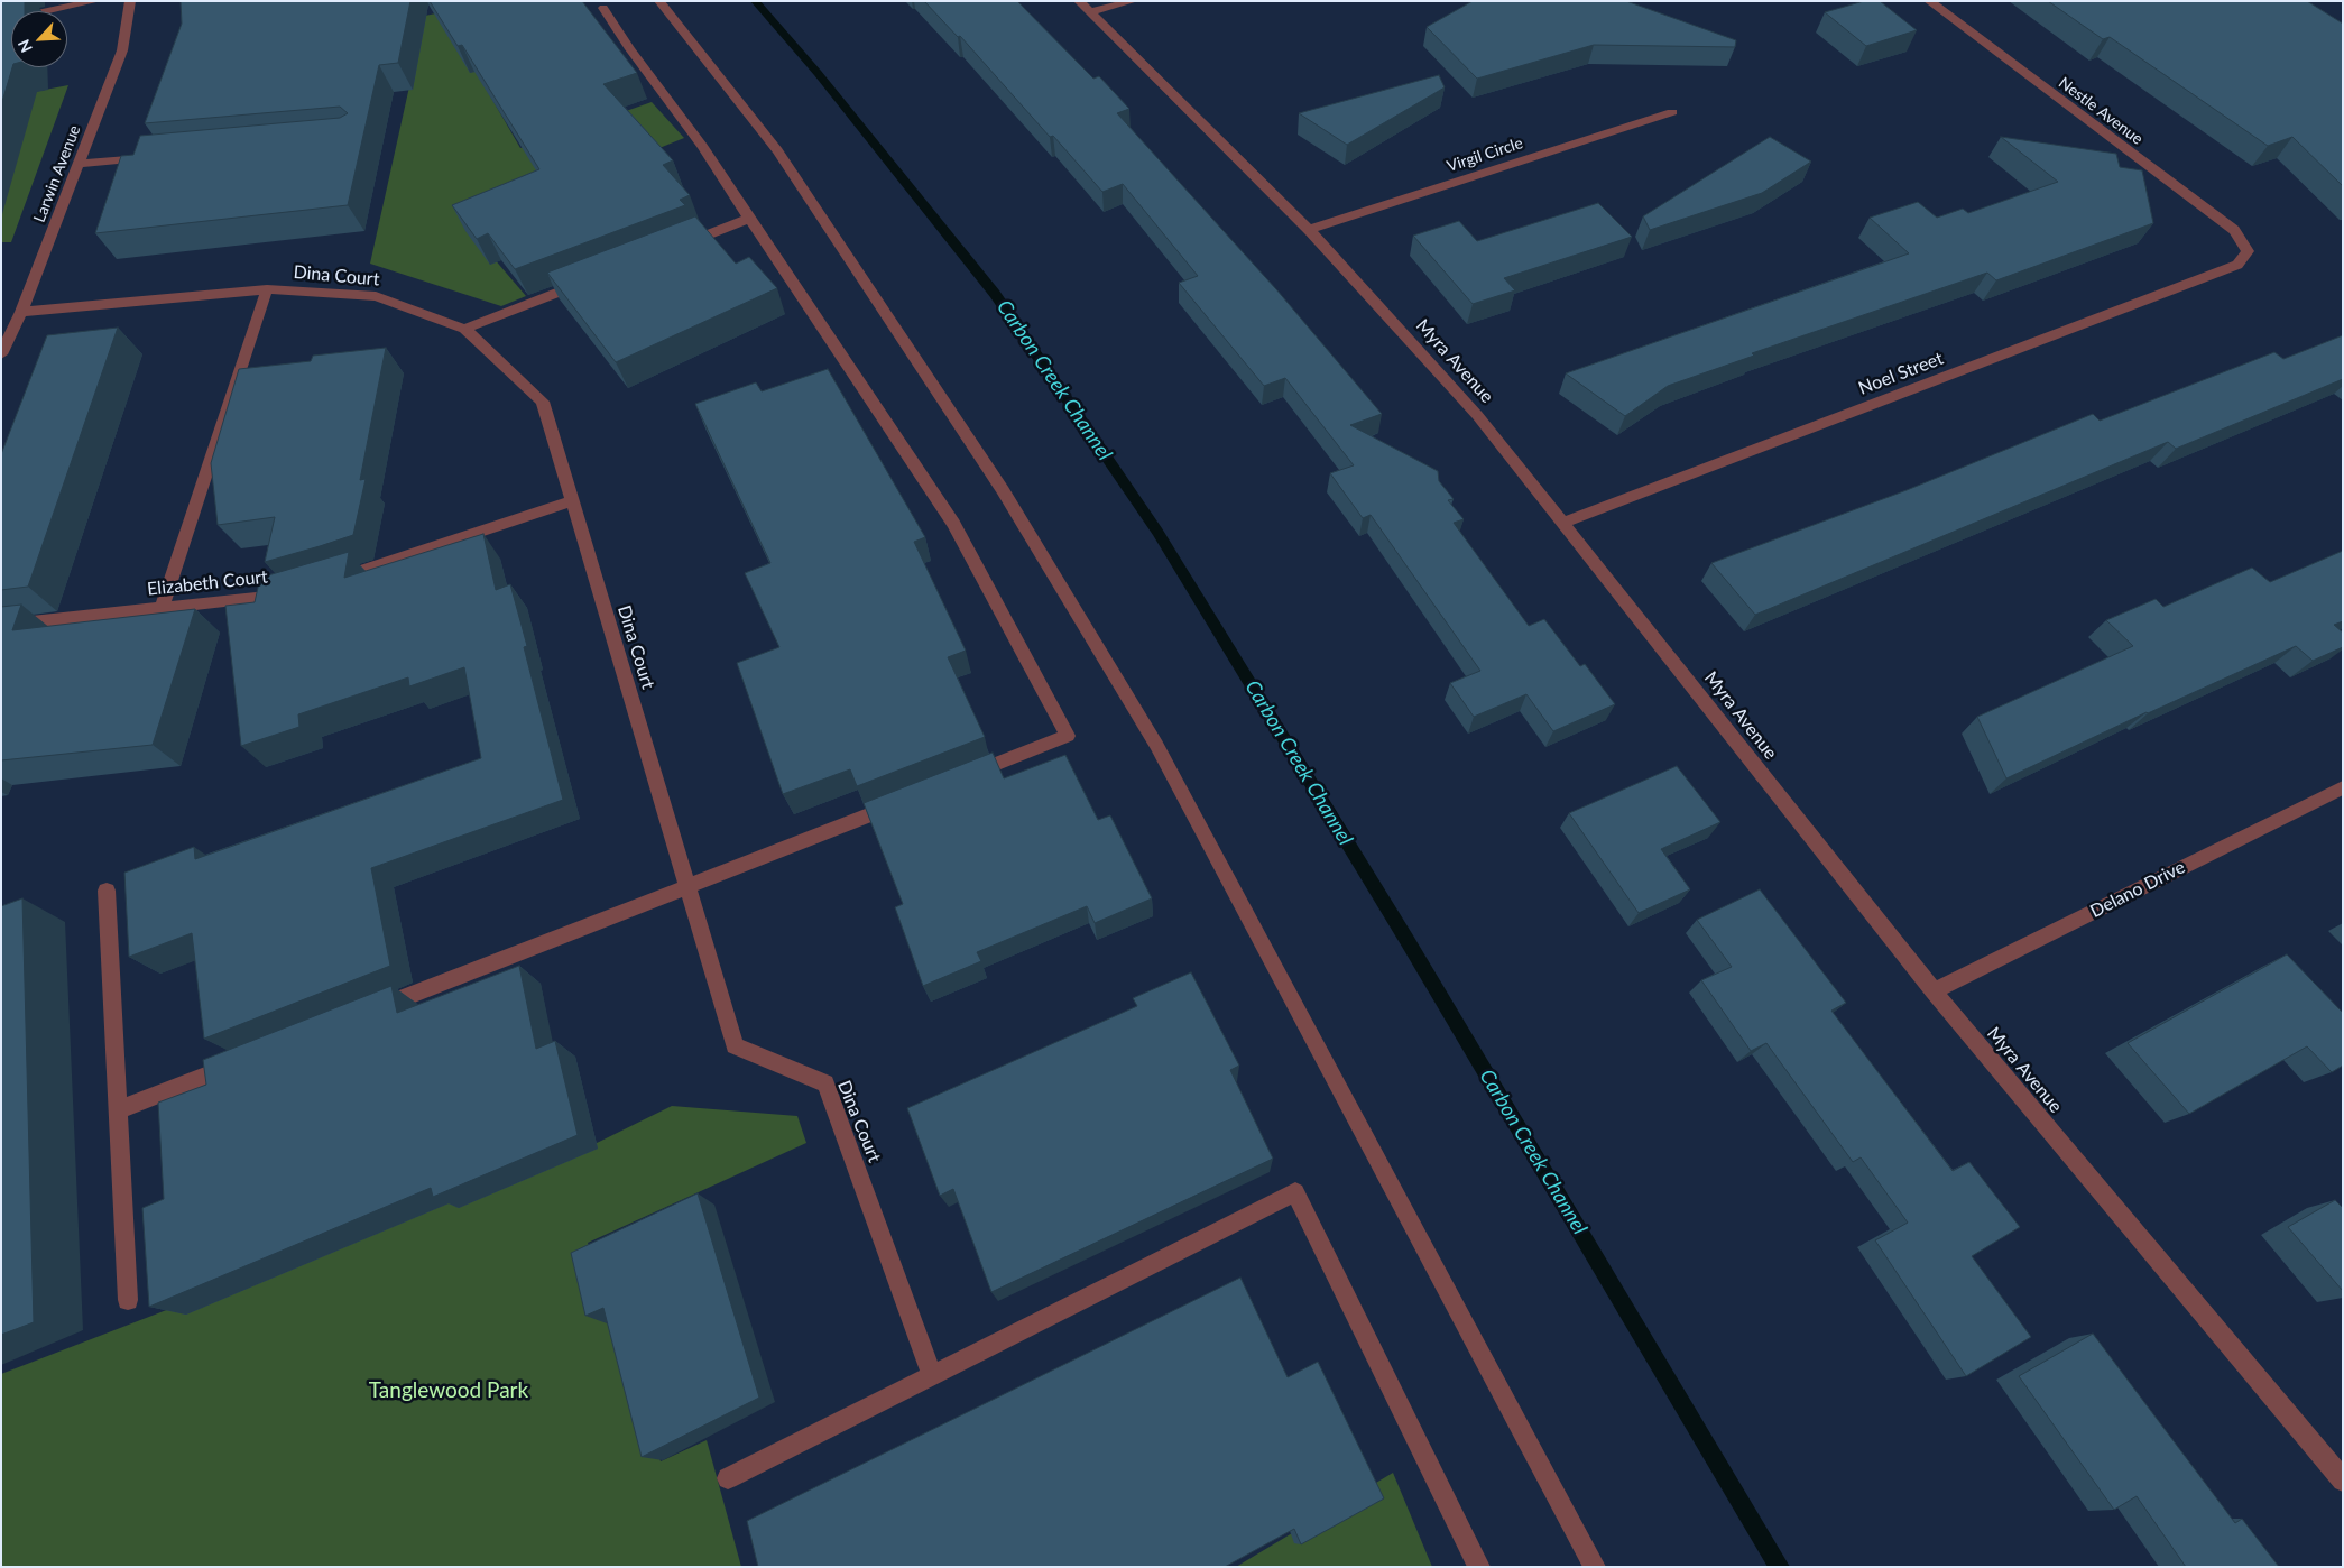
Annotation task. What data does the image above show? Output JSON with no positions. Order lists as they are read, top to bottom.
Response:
{
  "streets": {
    "street": [
      "Nestle Avenue",
      "Virgil Circle",
      "Larwin Avenue",
      "Dina Court",
      "Myra Avenue",
      "Noel Street",
      "Elizabeth Court",
      "Delano Drive"
    ]
  },
  "crossings": [
    ["Nestle Avenue", "Noel Street"],
    ["Virgil Circle", "Myra Avenue"],
    ["Larwin Avenue", "Dina Court"],
    ["Myra Avenue", "Noel Street"],
    ["Myra Avenue", "Delano Drive"]
  ],
  "water": ["Carbon Creek Channel"],
  "parks": ["Tanglewood Park"],
  "north": "bottom left"
}
